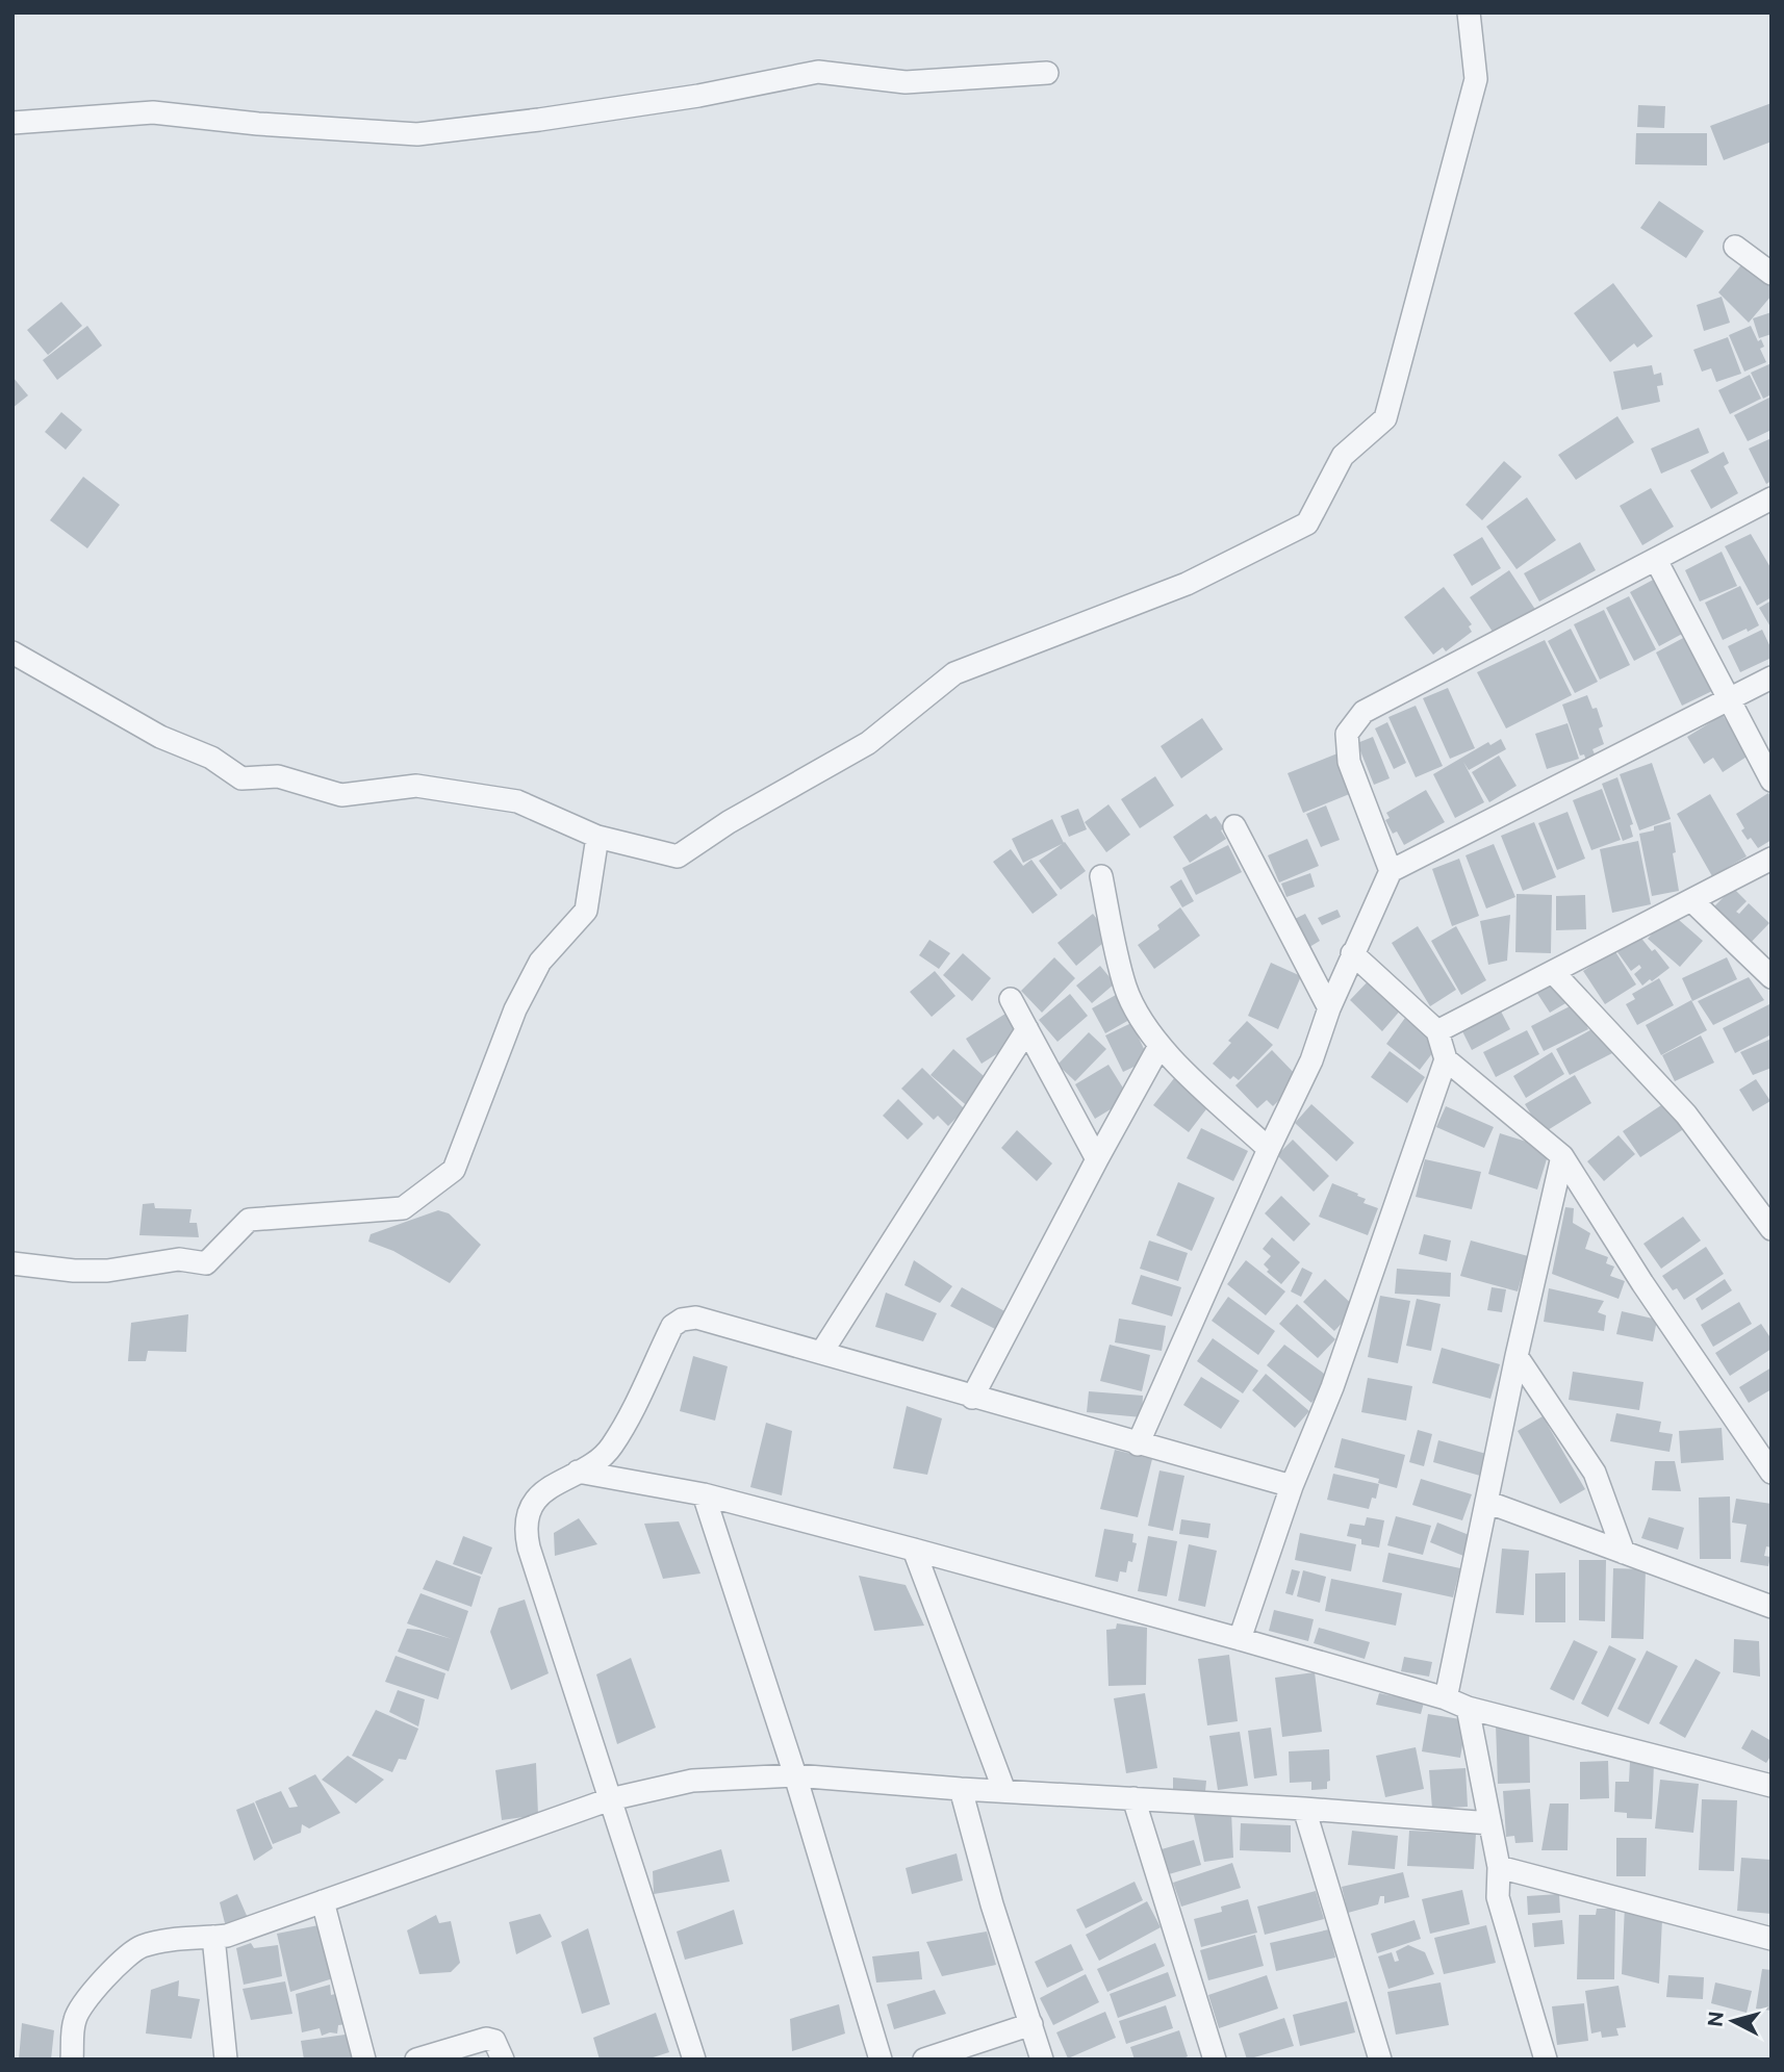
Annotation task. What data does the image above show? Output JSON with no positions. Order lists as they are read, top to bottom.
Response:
{
  "north": "left"
}
